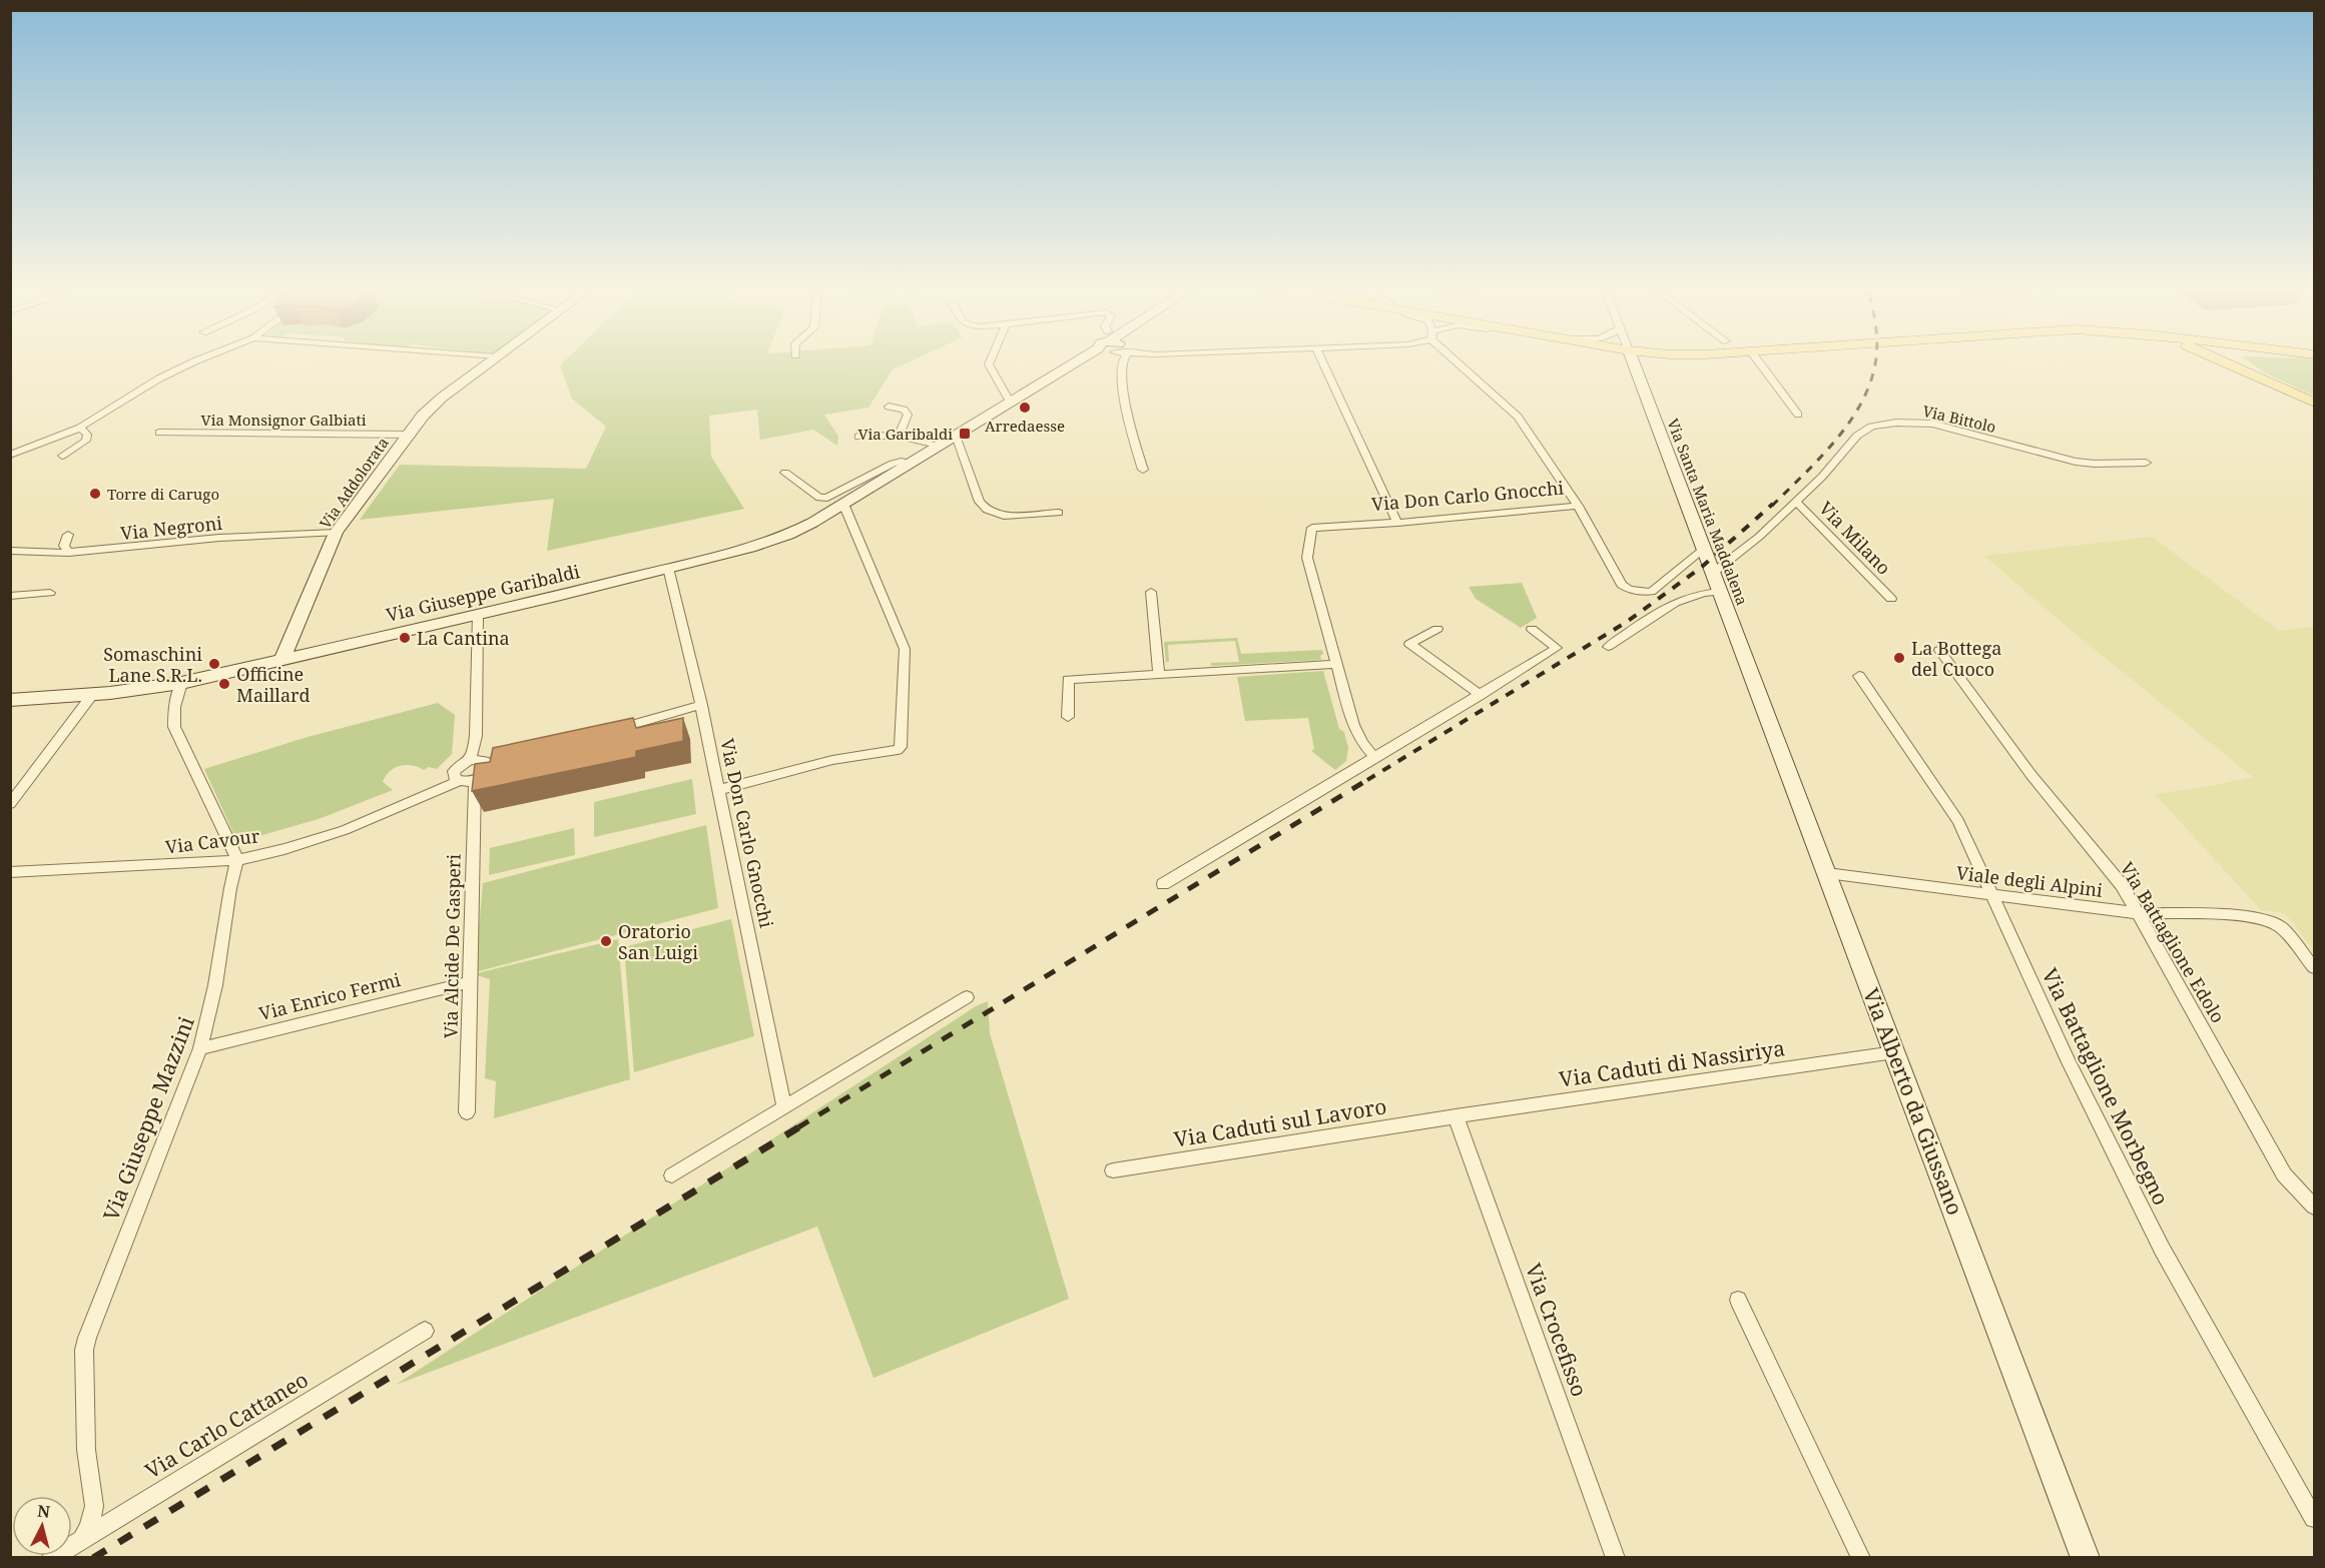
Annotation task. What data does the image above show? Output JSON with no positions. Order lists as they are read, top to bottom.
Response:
{
  "streets": {
    "street": [
      "Via Bittolo",
      "Via Monsignor Galbiati",
      "Via Addolorata",
      "Via Don Carlo Gnocchi",
      "Via Santa Maria Maddalena",
      "Via Negroni",
      "Via Milano",
      "Via Giuseppe Garibaldi",
      "Via Cavour",
      "Viale degli Alpini",
      "Via Battaglione Edolo",
      "Via Alcide De Gasperi",
      "Via Enrico Fermi",
      "Via Caduti di Nassiriya",
      "Via Battaglione Morbegno",
      "Via Alberto da Giussano",
      "Via Giuseppe Mazzini",
      "Via Caduti sul Lavoro",
      "Via Crocefisso",
      "Via Carlo Cattaneo"
    ]
  },
  "crossings": [
    ["Via Bittolo", "Via Milano"],
    ["Via Monsignor Galbiati", "Via Addolorata"],
    ["Via Addolorata", "Via Negroni"],
    ["Via Addolorata", "Via Giuseppe Garibaldi"],
    ["Via Don Carlo Gnocchi", "Via Santa Maria Maddalena"],
    ["Via Don Carlo Gnocchi", "Via Giuseppe Garibaldi"],
    ["Via Santa Maria Maddalena", "Via Milano"],
    ["Via Santa Maria Maddalena", "Via Alberto da Giussano"],
    ["Via Cavour", "Via Alcide De Gasperi"],
    ["Via Cavour", "Via Giuseppe Mazzini"],
    ["Viale degli Alpini", "Via Battaglione Edolo"],
    ["Viale degli Alpini", "Via Battaglione Morbegno"],
    ["Viale degli Alpini", "Via Alberto da Giussano"],
    ["Via Alcide De Gasperi", "Via Enrico Fermi"],
    ["Via Enrico Fermi", "Via Giuseppe Mazzini"],
    ["Via Caduti di Nassiriya", "Via Alberto da Giussano"],
    ["Via Caduti di Nassiriya", "Via Caduti sul Lavoro"],
    ["Via Caduti di Nassiriya", "Via Crocefisso"],
    ["Via Giuseppe Mazzini", "Via Carlo Cattaneo"],
    ["Via Caduti sul Lavoro", "Via Crocefisso"]
  ],
  "places": {
    "other": [
      "Arredaesse",
      "Torre di Carugo",
      "La Cantina",
      "La Bottega del Cuoco",
      "Somaschini Lane S.R.L.",
      "Officine Maillard",
      "Oratorio San Luigi"
    ],
    "transit": ["Via Garibaldi"]
  },
  "north": "top"
}
